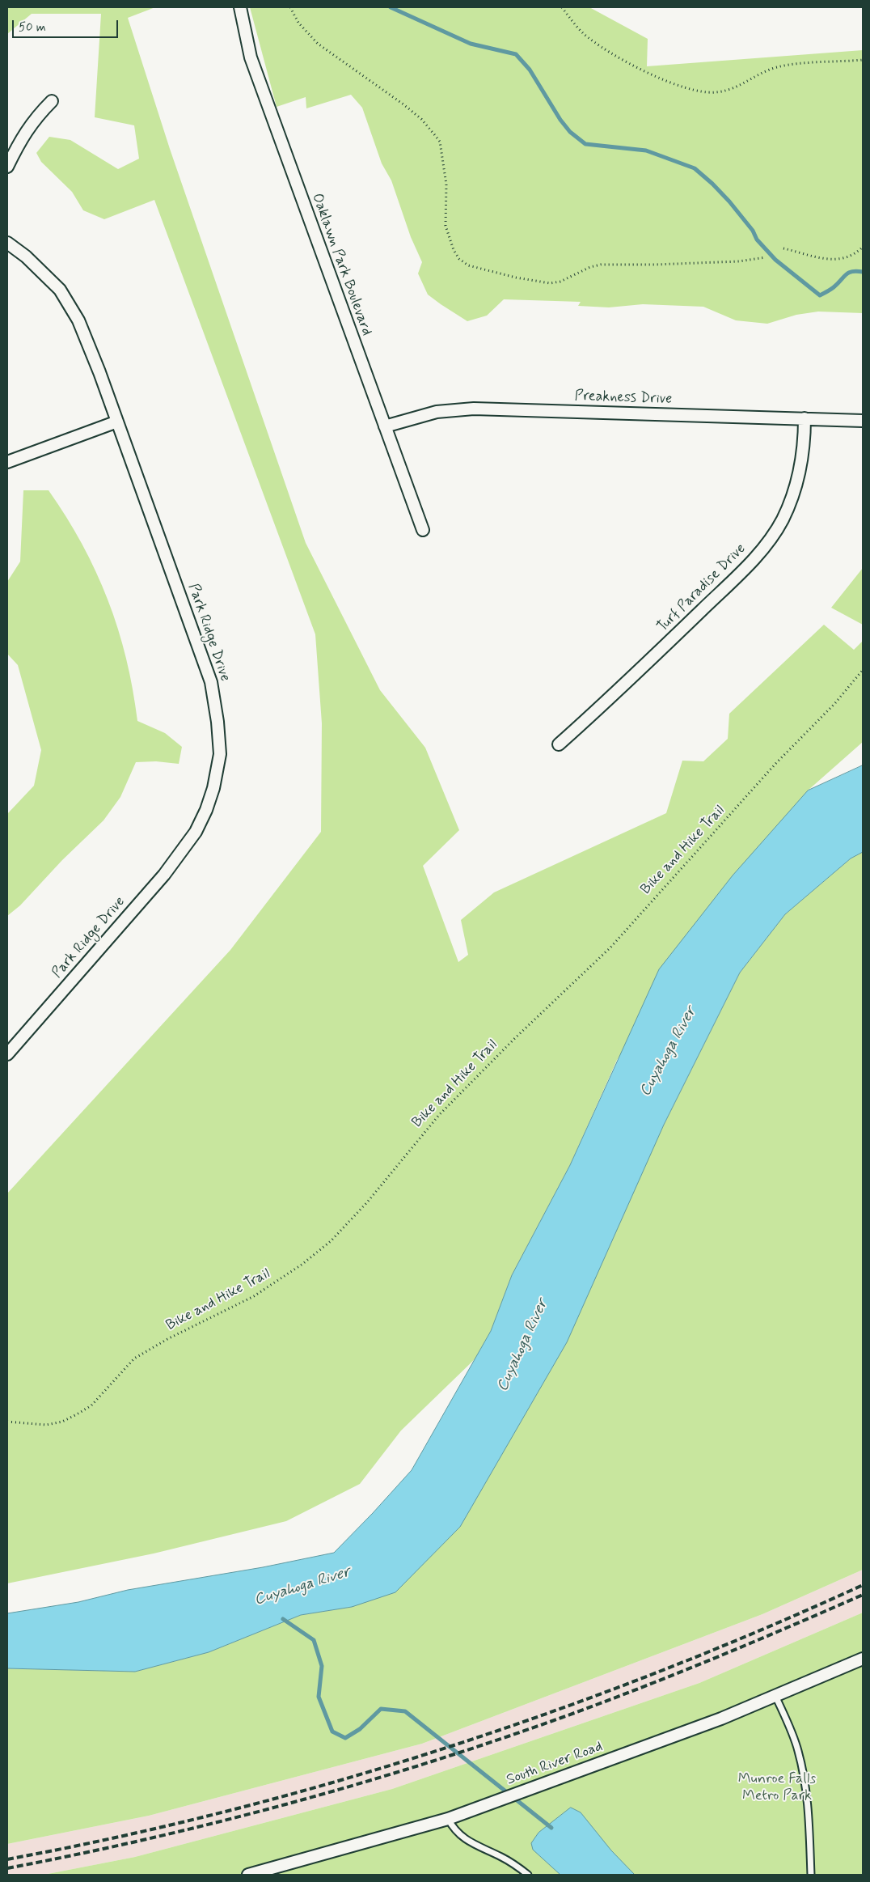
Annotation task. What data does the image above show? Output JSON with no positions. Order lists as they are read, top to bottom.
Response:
{
  "streets": {
    "street": [
      "Oaklawn Park Boulevard",
      "Preakness Drive",
      "Turf Paradise Drive",
      "Park Ridge Drive",
      "South River Road"
    ],
    "path": ["Bike and Hike Trail"]
  },
  "crossings": [
    ["Oaklawn Park Boulevard", "Preakness Drive"],
    ["Preakness Drive", "Turf Paradise Drive"]
  ],
  "water": ["Cuyahoga River"],
  "parks": ["Munroe Falls Metro Park"],
  "scale_bar": "50 m"
}
